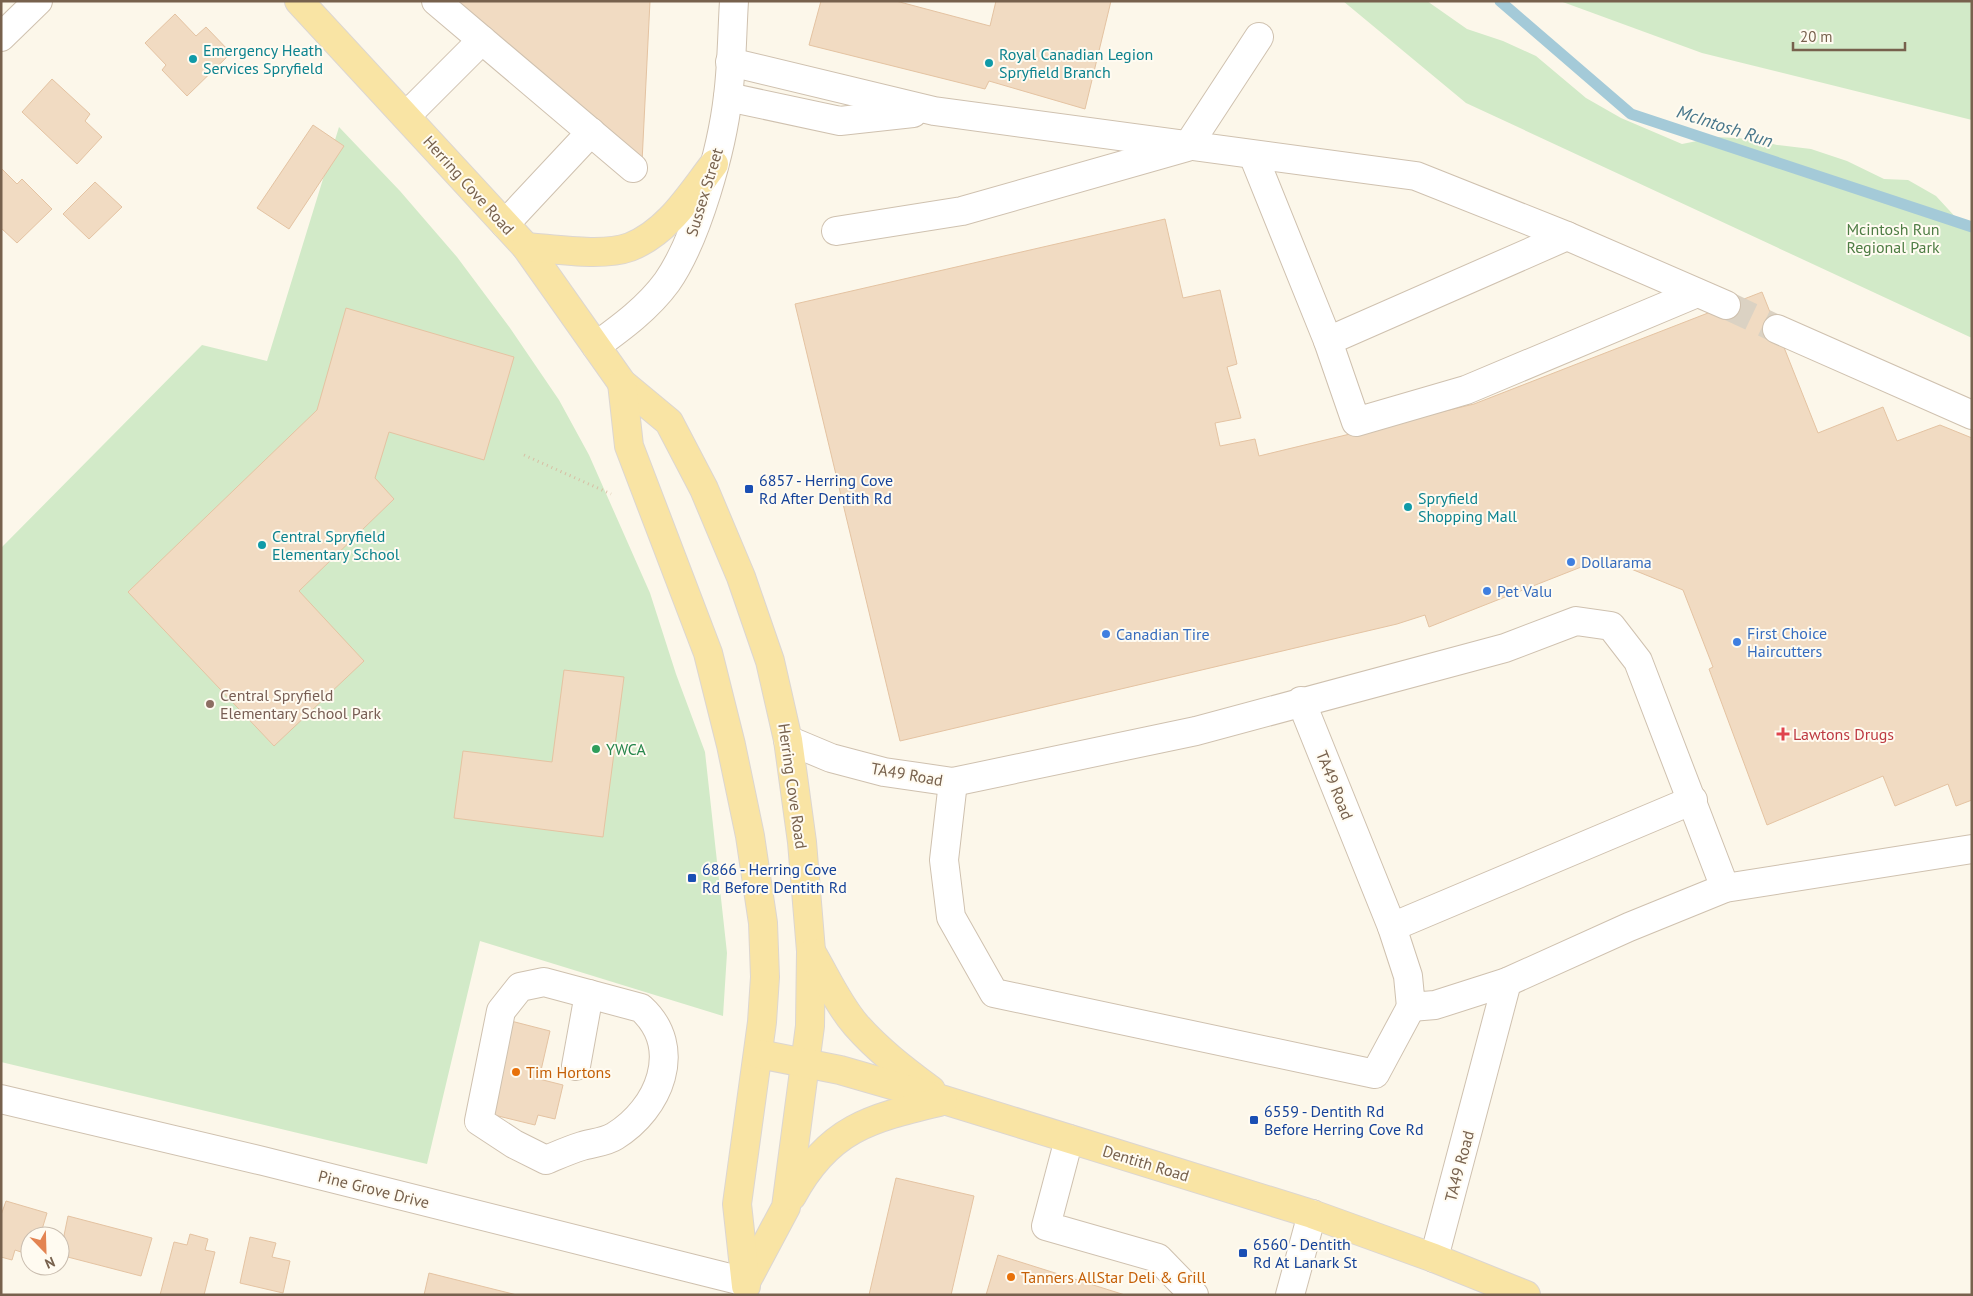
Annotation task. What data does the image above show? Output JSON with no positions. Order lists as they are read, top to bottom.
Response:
{
  "streets": {
    "main road": ["Herring Cove Road", "Dentith Road"],
    "street": ["Sussex Street", "TA49 Road", "Pine Grove Drive"]
  },
  "crossings": [
    ["Herring Cove Road", "Sussex Street"],
    ["Herring Cove Road", "TA49 Road"],
    ["Herring Cove Road", "Dentith Road"],
    ["Herring Cove Road", "Pine Grove Drive"],
    ["TA49 Road", "Dentith Road"]
  ],
  "water": ["McIntosh Run"],
  "parks": ["Mcintosh Run Regional Park"],
  "places": {
    "other": [
      "Emergency Heath Services Spryfield",
      "Royal Canadian Legion Spryfield Branch",
      "Spryfield Shopping Mall",
      "Central Spryfield Elementary School",
      "Dollarama",
      "Pet Valu",
      "Canadian Tire",
      "First Choice Haircutters",
      "Central Spryfield Elementary School Park",
      "YWCA",
      "Tim Hortons",
      "Tanners AllStar Deli & Grill"
    ],
    "transit": [
      "6857 - Herring Cove Rd After Dentith Rd",
      "6866 - Herring Cove Rd Before Dentith Rd",
      "6559 - Dentith Rd Before Herring Cove Rd",
      "6560 - Dentith Rd At Lanark St"
    ],
    "health": ["Lawtons Drugs"]
  },
  "scale_bar": "20 m",
  "north": "bottom right"
}
